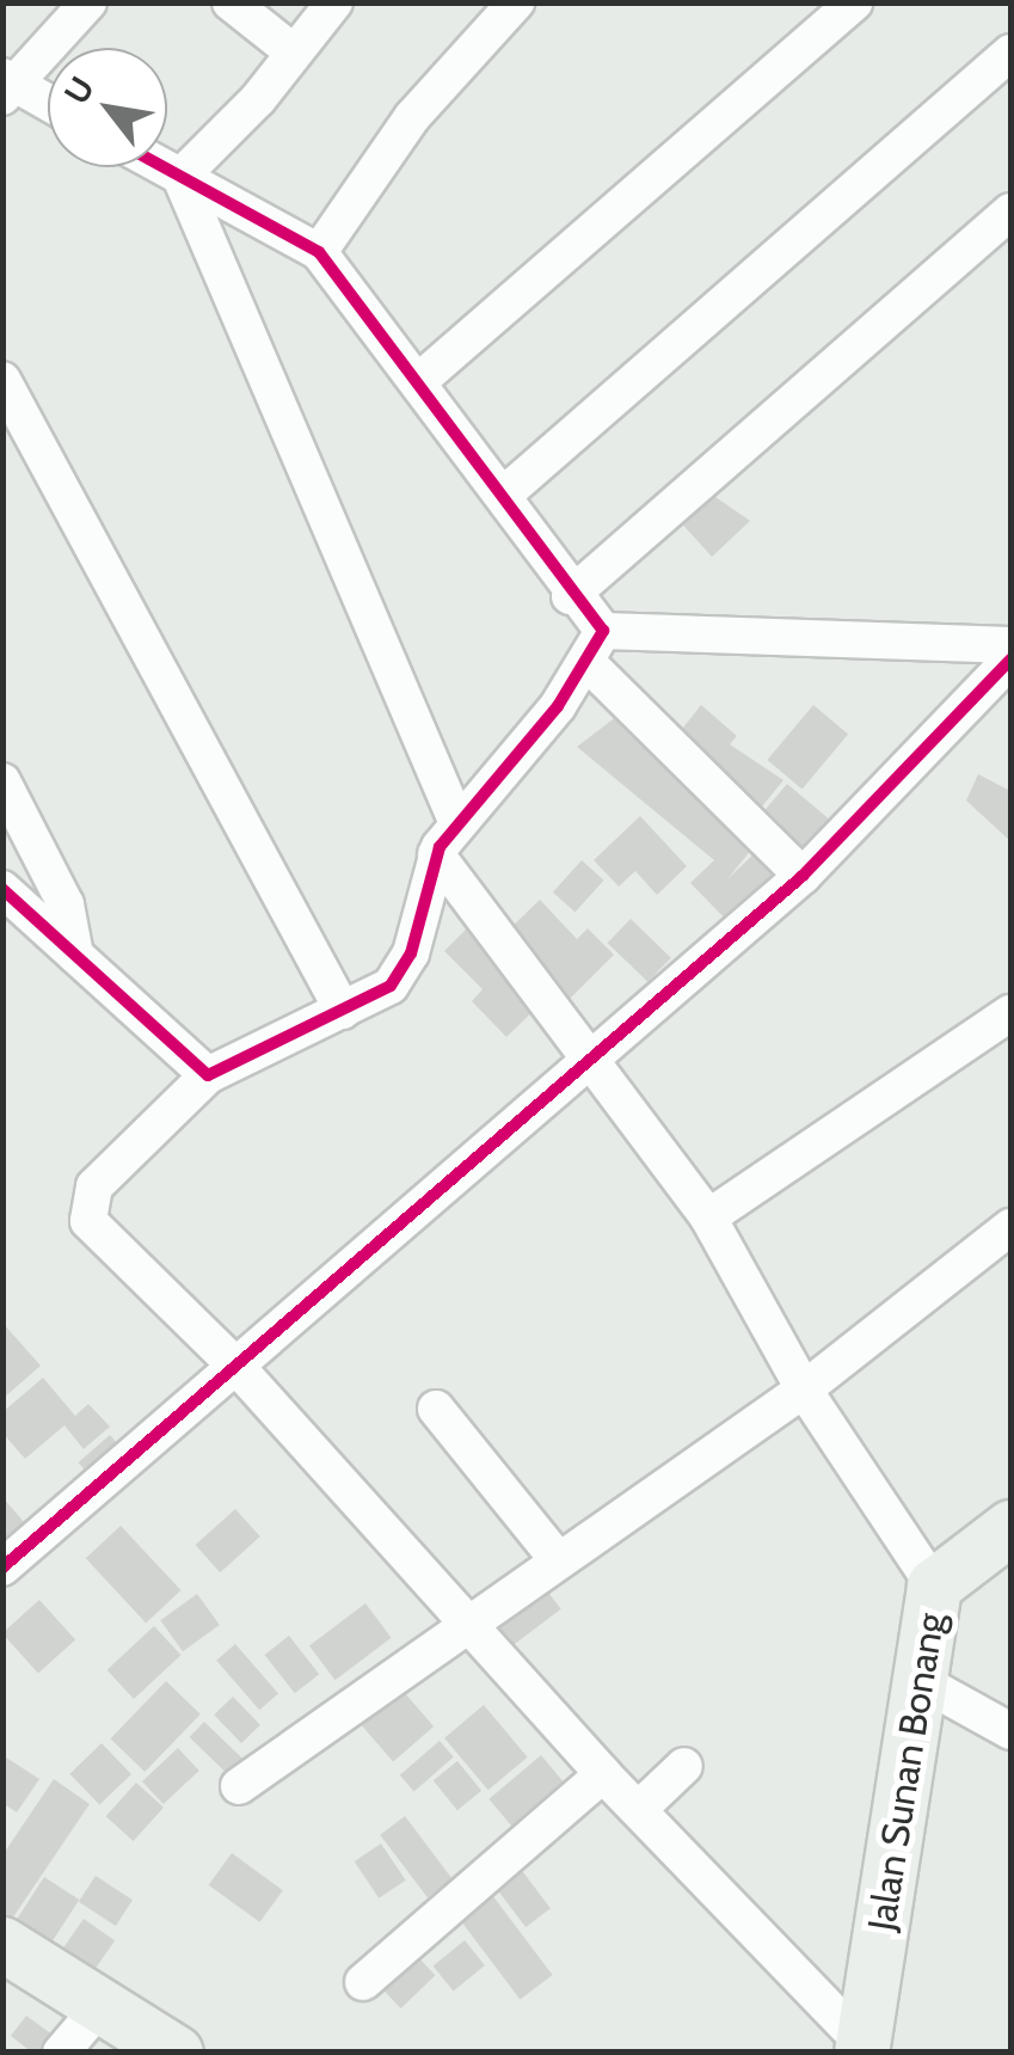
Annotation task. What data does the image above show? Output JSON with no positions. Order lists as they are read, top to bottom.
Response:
{
  "streets": {
    "street": ["Jalan Sunan Bonang"]
  },
  "north": "top left"
}
